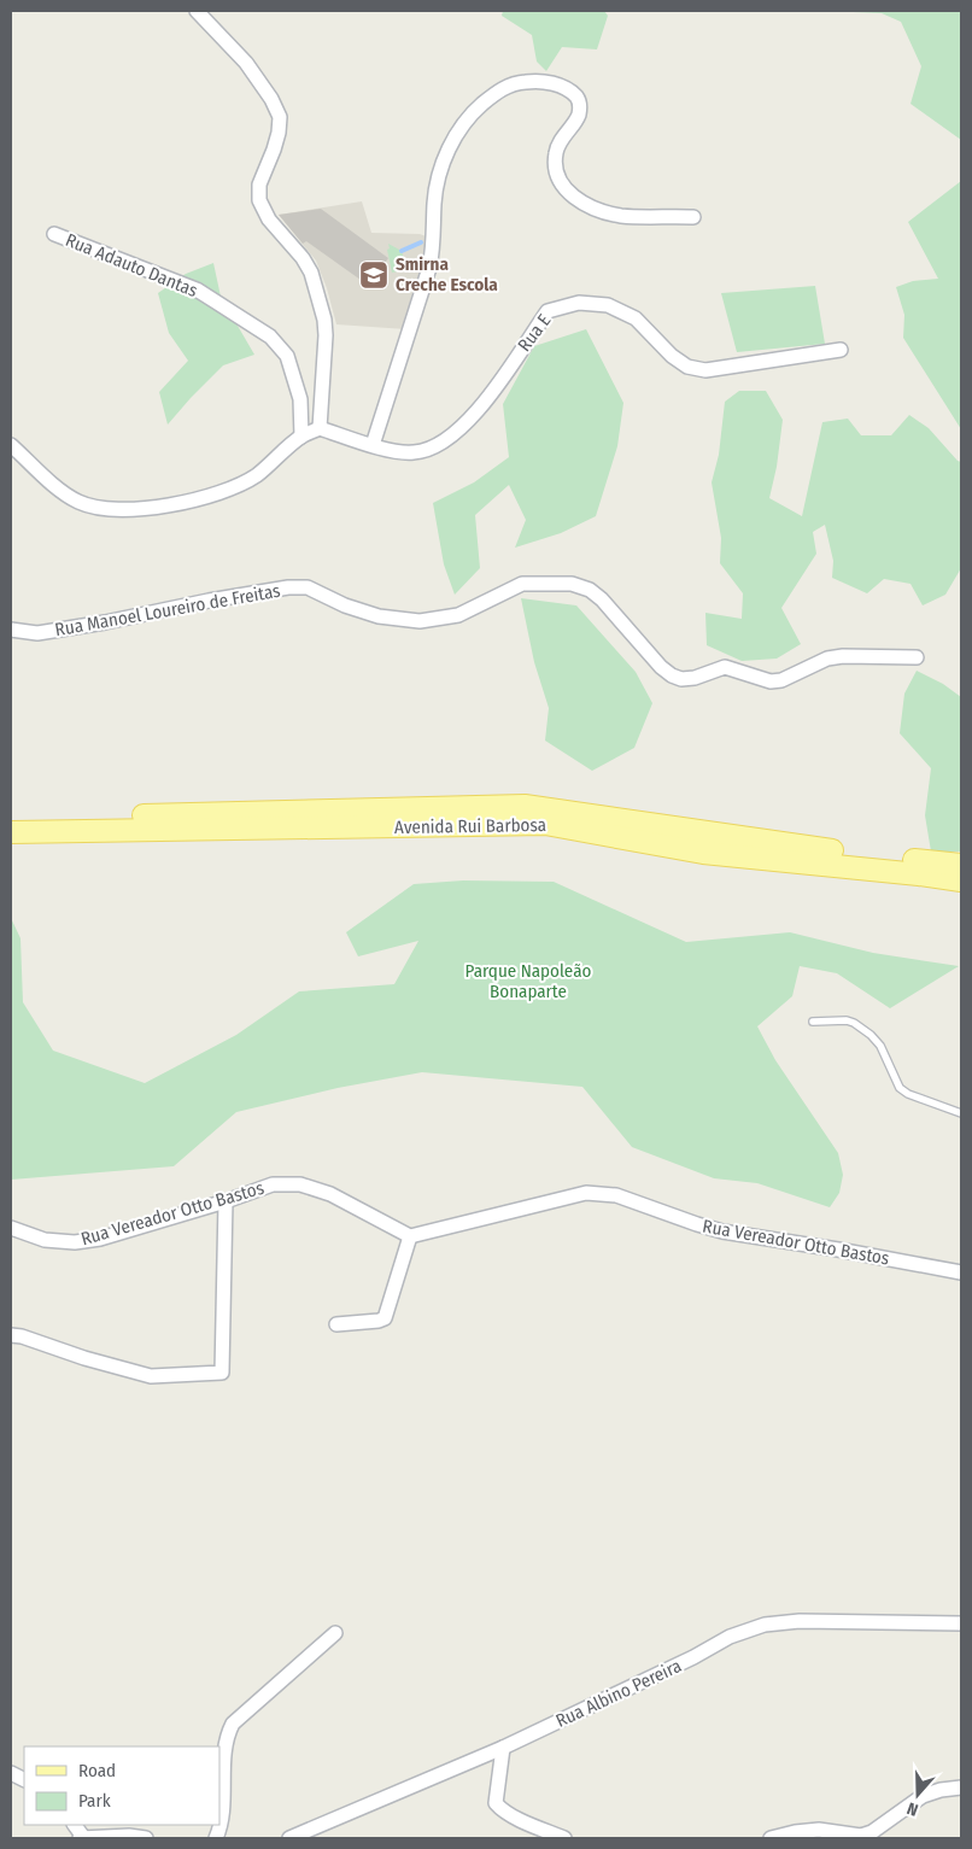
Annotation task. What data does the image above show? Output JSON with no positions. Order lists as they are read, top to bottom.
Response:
{
  "streets": {
    "main road": ["Avenida Rui Barbosa"],
    "street": [
      "Rua Adauto Dantas",
      "Rua E",
      "Rua Manoel Loureiro de Freitas",
      "Rua Vereador Otto Bastos",
      "Rua Albino Pereira"
    ]
  },
  "parks": ["Parque Napoleão Bonaparte"],
  "places": {
    "school or university": ["Smirna Creche Escola"]
  },
  "legend": ["Road", "Park"],
  "north": "bottom"
}
